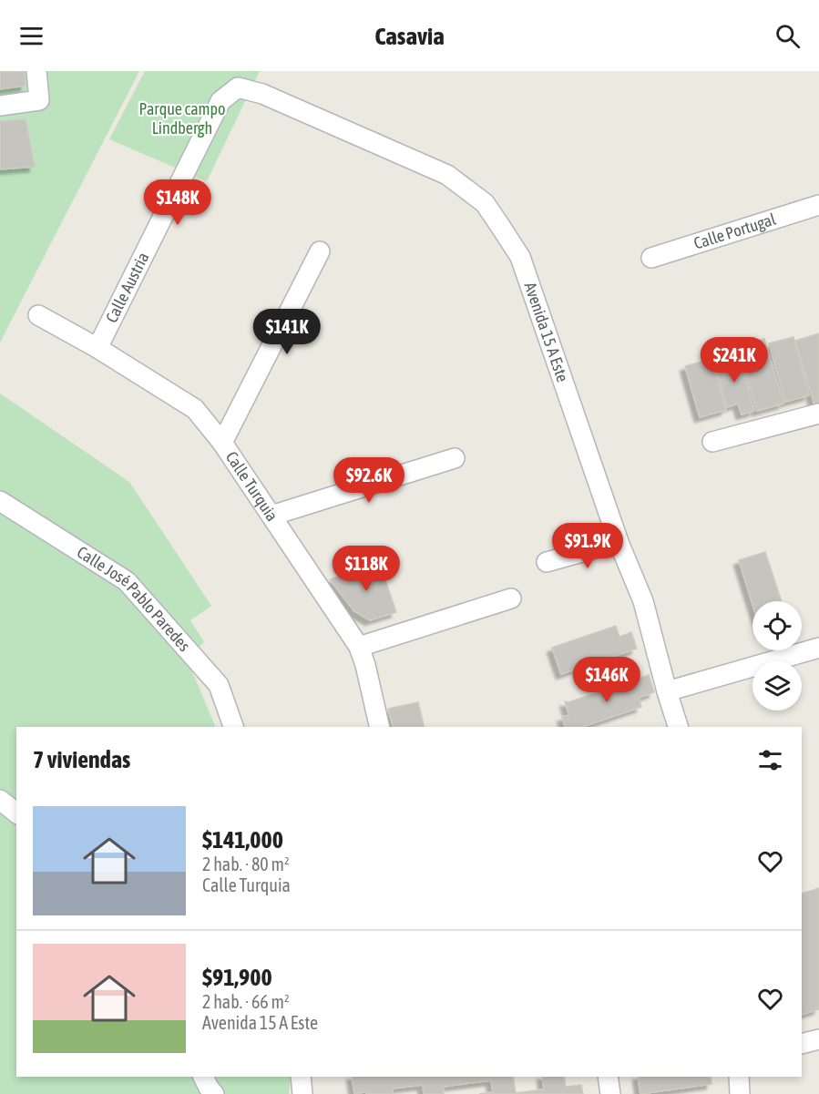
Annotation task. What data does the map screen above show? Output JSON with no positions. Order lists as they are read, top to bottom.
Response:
{
  "streets": {
    "street": [
      "Calle Portugal",
      "Calle Austria",
      "Avenida 15 A Este",
      "Calle Turquia",
      "Calle José Pablo Paredes"
    ]
  },
  "crossings": [
    ["Calle Austria", "Avenida 15 A Este"],
    ["Calle Austria", "Calle Turquia"]
  ],
  "parks": ["Parque campo Lindbergh"],
  "page": {
    "header": "Casavia",
    "price": [
      "$148K",
      "$141K",
      "$241K",
      "$92.6K",
      "$91.9K",
      "$118K",
      "$146K"
    ],
    "heading": "7 viviendas",
    "list": [
      {
        "name": "$141,000",
        "note": "2 hab. · 80 m² · Calle Turquia"
      },
      {
        "name": "$91,900",
        "note": "2 hab. · 66 m² · Avenida 15 A Este"
      }
    ]
  }
}
